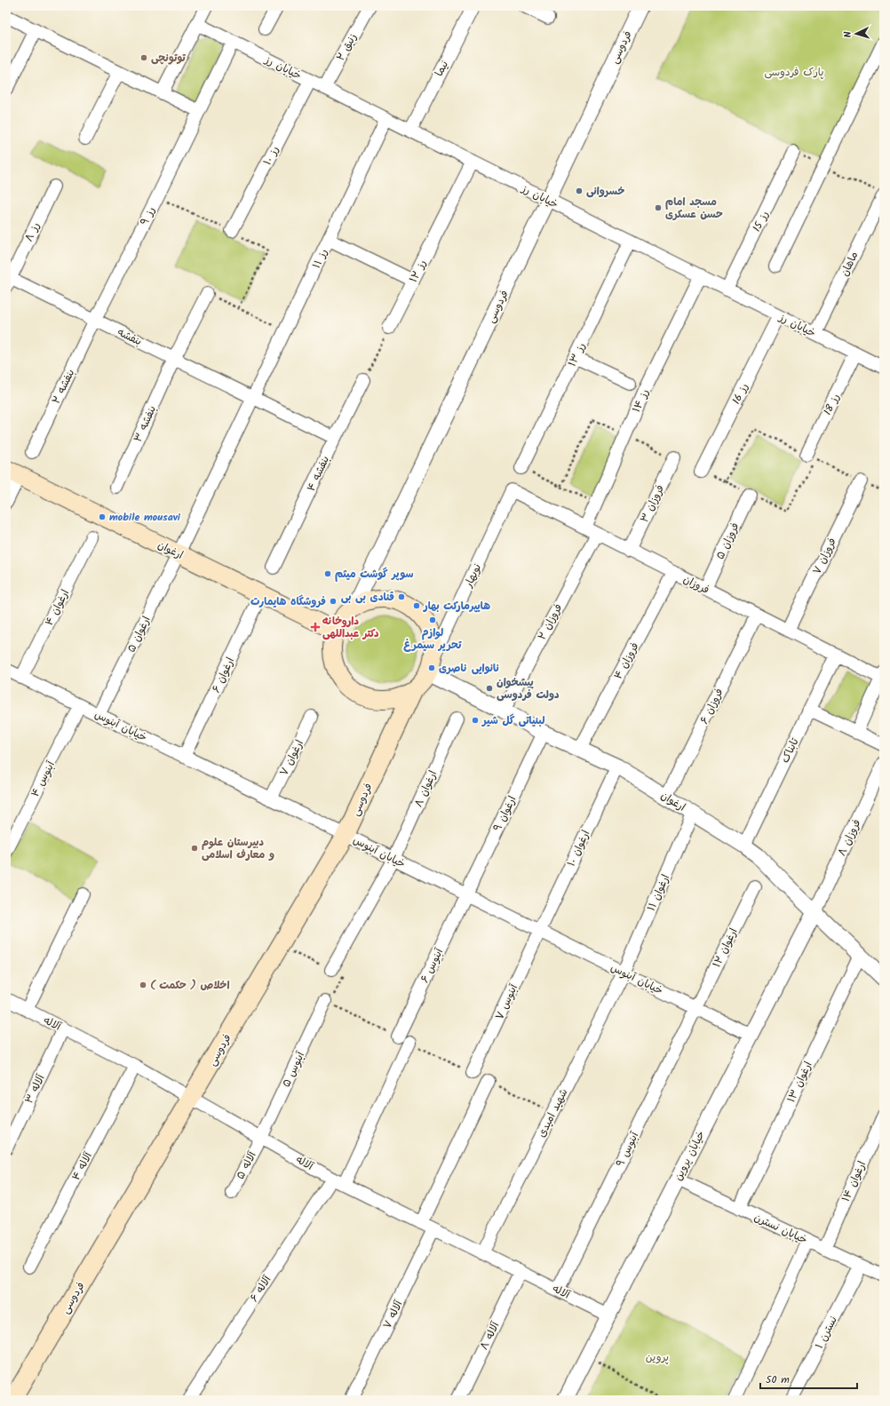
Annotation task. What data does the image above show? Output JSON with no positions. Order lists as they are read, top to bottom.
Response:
{
  "streets": {
    "main road": ["فردوسی", "ارغوان"],
    "street": [
      "زنبق ۲",
      "خیابان رز",
      "نیما",
      "رز ۱۰",
      "رز ۹",
      "رز 15",
      "رز ۸",
      "رز ۱۱",
      "ماهان",
      "رز ۱۲",
      "بنفشه",
      "رز ۱۳",
      "بنفشه ۲",
      "رز 16",
      "رز ۱۴",
      "رز 18",
      "بنفشه ۳",
      "بنفشه ۴",
      "فروزان ۳",
      "فروزان ۵",
      "فروزان ۷",
      "نوبهار",
      "فروزان",
      "ارغوان ۴",
      "فروزان ۲",
      "ارغوان ۵",
      "فروزان ۴",
      "ارغوان ۶",
      "فروزان ۶",
      "خیابان آبنوس",
      "تابناک",
      "ارغوان ۷",
      "آبنوس ۴",
      "ارغوان ۸",
      "ارغوان ۹",
      "فروزان ۸",
      "ارغوان ۱۰",
      "ارغوان ۱۱",
      "ارغوان ۱۲",
      "آبنوس ۶",
      "آبنوس ۷",
      "آلاله",
      "آبنوس ۵",
      "ارغوان ۱۳",
      "آلاله ۳",
      "شهید امیدی",
      "آبنوس ۹",
      "خیابان پروین",
      "آلاله ۵",
      "آلاله ۴",
      "ارغوان ۱۴",
      "خیابان نسترن",
      "آلاله ۶",
      "آلاله ۷",
      "نسترن ۱",
      "آلاله ۸"
    ]
  },
  "crossings": [
    ["زنبق ۲", "خیابان رز"],
    ["فردوسی", "خیابان رز"],
    ["فردوسی", "ارغوان"],
    ["فردوسی", "نوبهار"],
    ["فردوسی", "خیابان آبنوس"],
    ["فردوسی", "آلاله"],
    ["خیابان رز", "نیما"],
    ["خیابان رز", "رز ۱۰"],
    ["خیابان رز", "رز ۹"],
    ["خیابان رز", "رز 15"],
    ["خیابان رز", "رز ۱۱"],
    ["خیابان رز", "ماهان"],
    ["خیابان رز", "رز ۱۲"],
    ["خیابان رز", "رز ۱۳"],
    ["خیابان رز", "رز 16"],
    ["خیابان رز", "رز ۱۴"],
    ["خیابان رز", "رز 18"],
    ["رز ۹", "بنفشه"],
    ["رز ۹", "بنفشه ۲"],
    ["رز ۸", "بنفشه"],
    ["رز ۱۱", "بنفشه"],
    ["بنفشه", "بنفشه ۲"],
    ["بنفشه", "بنفشه ۳"],
    ["بنفشه", "بنفشه ۴"],
    ["رز ۱۴", "فروزان"],
    ["فروزان ۳", "فروزان"],
    ["فروزان ۵", "فروزان"],
    ["ارغوان", "نوبهار"],
    ["ارغوان", "فروزان ۲"],
    ["ارغوان", "ارغوان ۵"],
    ["ارغوان", "فروزان ۴"],
    ["ارغوان", "ارغوان ۶"],
    ["ارغوان", "فروزان ۶"],
    ["ارغوان", "تابناک"],
    ["ارغوان", "ارغوان ۹"],
    ["ارغوان", "فروزان ۸"],
    ["ارغوان", "ارغوان ۱۰"],
    ["ارغوان", "ارغوان ۱۱"],
    ["ارغوان", "ارغوان ۱۳"],
    ["ارغوان", "خیابان پروین"],
    ["فروزان ۷", "فروزان"],
    ["نوبهار", "فروزان"],
    ["فروزان", "فروزان ۲"],
    ["فروزان", "فروزان ۴"],
    ["فروزان", "فروزان ۶"],
    ["فروزان", "تابناک"],
    ["ارغوان ۴", "خیابان آبنوس"],
    ["ارغوان ۵", "خیابان آبنوس"],
    ["ارغوان ۶", "خیابان آبنوس"],
    ["خیابان آبنوس", "ارغوان ۷"],
    ["خیابان آبنوس", "آبنوس ۴"],
    ["خیابان آبنوس", "ارغوان ۸"],
    ["خیابان آبنوس", "ارغوان ۹"],
    ["خیابان آبنوس", "ارغوان ۱۰"],
    ["خیابان آبنوس", "ارغوان ۱۱"],
    ["خیابان آبنوس", "ارغوان ۱۲"],
    ["خیابان آبنوس", "آبنوس ۶"],
    ["خیابان آبنوس", "آبنوس ۷"],
    ["خیابان آبنوس", "شهید امیدی"],
    ["خیابان آبنوس", "آبنوس ۹"],
    ["خیابان آبنوس", "خیابان پروین"],
    ["ارغوان ۹", "آبنوس ۶"],
    ["فروزان ۸", "خیابان پروین"],
    ["ارغوان ۱۰", "آبنوس ۷"],
    ["ارغوان ۱۱", "شهید امیدی"],
    ["ارغوان ۱۲", "آبنوس ۹"],
    ["آلاله", "آبنوس ۵"],
    ["آلاله", "آلاله ۳"],
    ["آلاله", "شهید امیدی"],
    ["آلاله", "آبنوس ۹"],
    ["آلاله", "خیابان پروین"],
    ["آلاله", "آلاله ۵"],
    ["آلاله", "آلاله ۴"],
    ["آلاله", "آلاله ۶"],
    ["آلاله", "آلاله ۷"],
    ["آلاله", "آلاله ۸"],
    ["آبنوس ۵", "آلاله ۵"],
    ["ارغوان ۱۳", "خیابان نسترن"],
    ["خیابان پروین", "خیابان نسترن"],
    ["ارغوان ۱۴", "خیابان نسترن"],
    ["خیابان نسترن", "نسترن ۱"]
  ],
  "parks": ["پارک فردوسی", "پروین"],
  "places": {
    "other": [
      "توتونچی",
      "خسروانی",
      "مسجد امام حسن عسکری",
      "mobile mousavi",
      "سوپر گوشت میثم",
      "قنادی بی بی",
      "فروشگاه هایمارت",
      "هایپرمارکت بهار",
      "لوازم تحریر سیمرغ",
      "نانوایی ناصری",
      "پیشخوان دولت فردوسی",
      "لبنیاتی گل شیر",
      "دبیرستان علوم و معارف اسلامی",
      "اخلاص ( حکمت )"
    ],
    "health": ["داروخانه دکتر عبداللهی"]
  },
  "scale_bar": "50 m",
  "north": "left"
}
